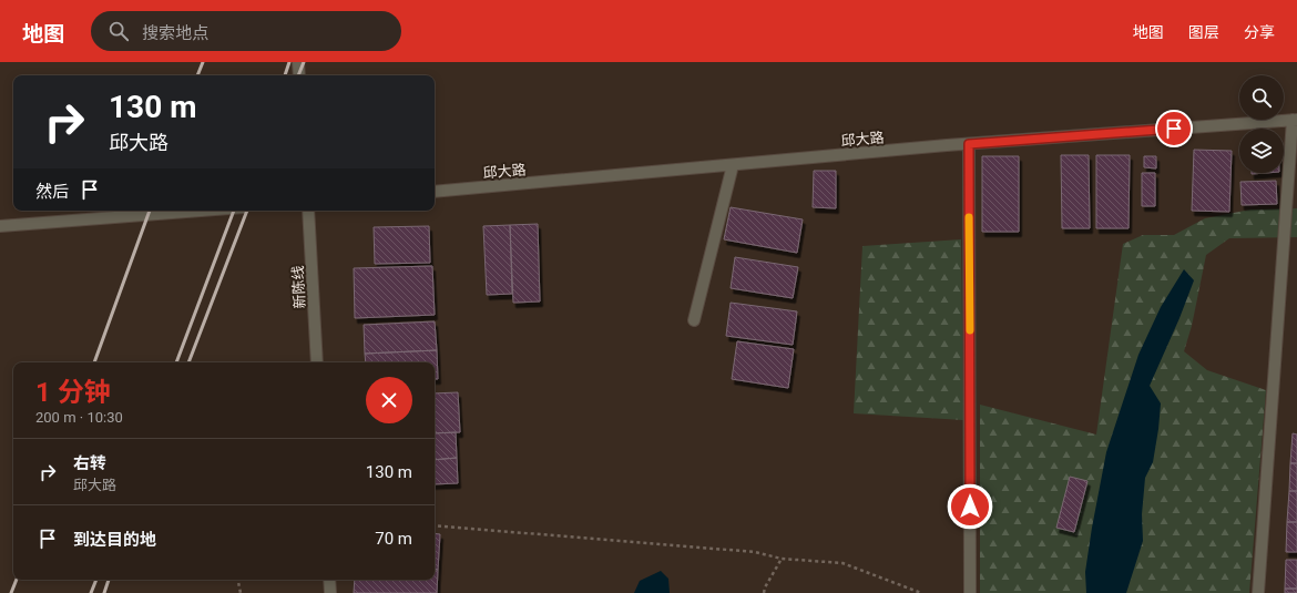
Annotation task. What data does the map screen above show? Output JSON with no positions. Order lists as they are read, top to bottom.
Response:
{
  "streets": {
    "street": ["邱大路", "新陈线"]
  },
  "page": {
    "header": "地图",
    "search": "搜索地点",
    "nav": ["地图", "图层", "分享"],
    "turn": ["130 m", "邱大路"],
    "then": "然后",
    "heading": ["1 分钟", "200 m · 10:30"],
    "list": [
      {
        "name": "右转",
        "note": "邱大路",
        "value": "130 m"
      },
      {
        "name": "到达目的地",
        "value": "70 m"
      }
    ]
  }
}
